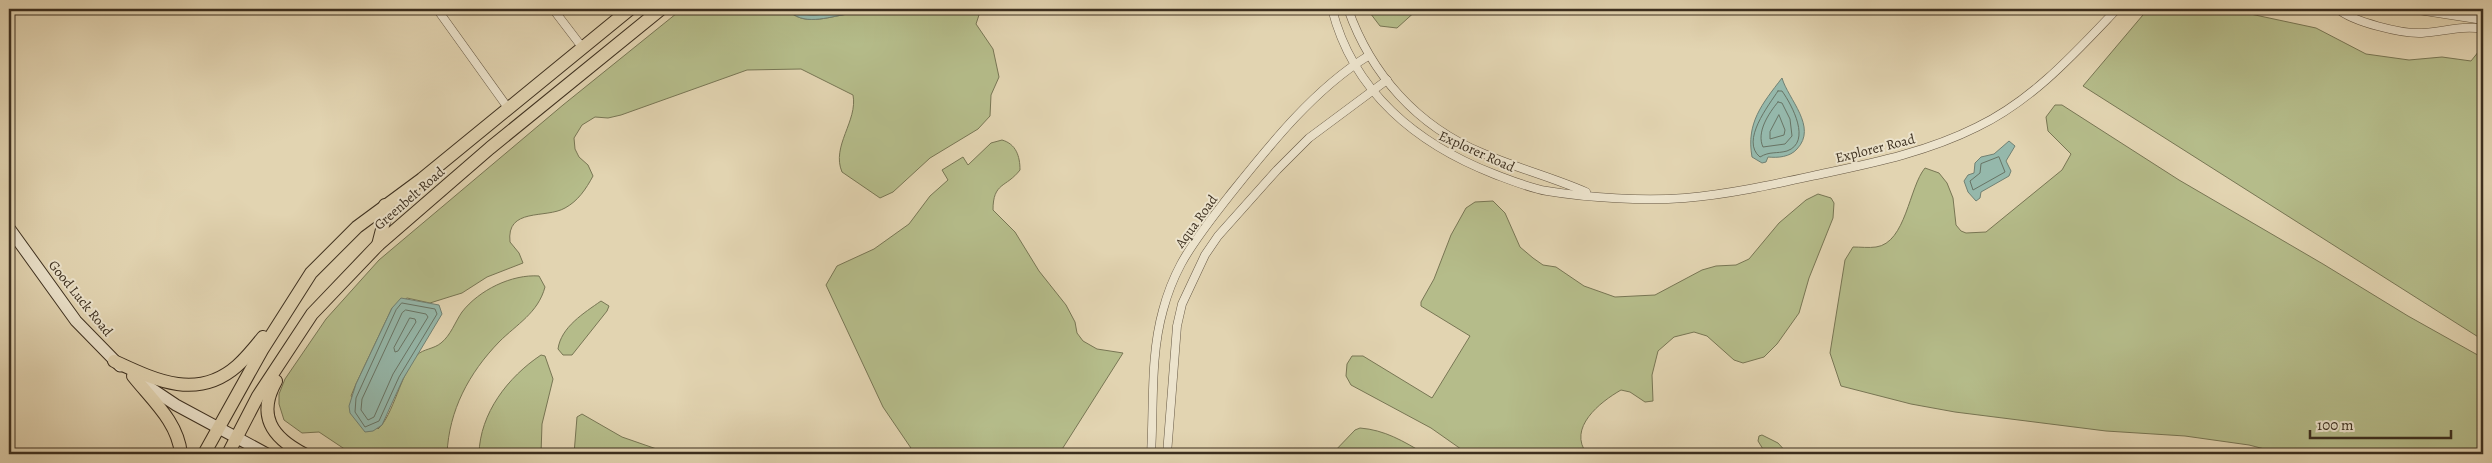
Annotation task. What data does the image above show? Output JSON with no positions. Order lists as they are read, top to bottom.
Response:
{
  "streets": {
    "main road": ["Greenbelt Road", "Good Luck Road"],
    "street": ["Explorer Road", "Aqua Road"]
  },
  "crossings": [
    ["Explorer Road", "Aqua Road"],
    ["Greenbelt Road", "Good Luck Road"]
  ],
  "scale_bar": "100 m"
}
